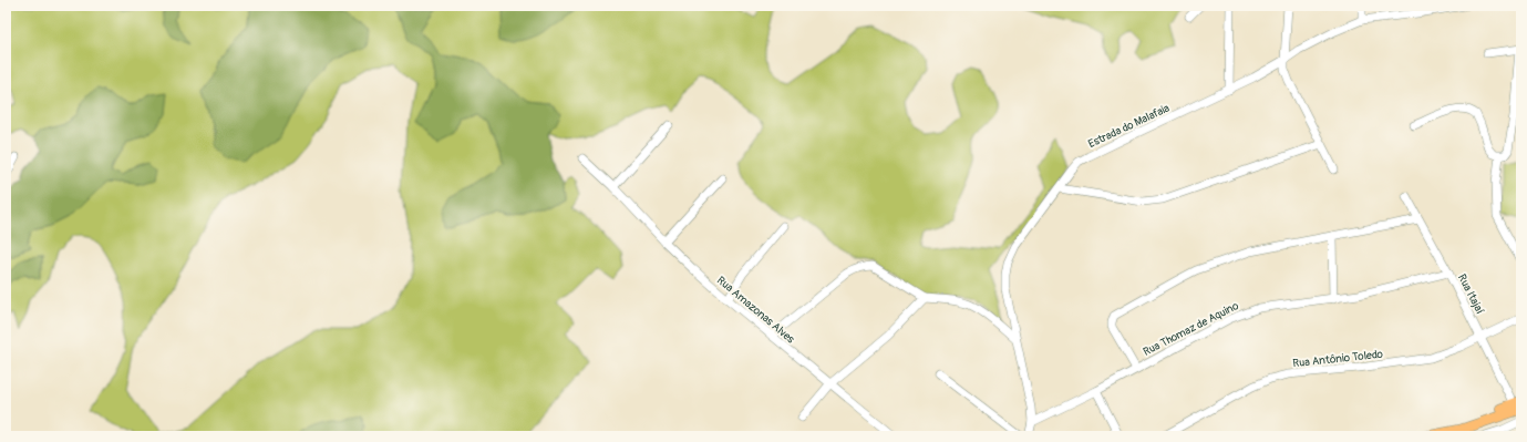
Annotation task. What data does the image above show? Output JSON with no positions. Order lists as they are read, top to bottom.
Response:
{
  "streets": {
    "street": [
      "Estrada do Malafaia",
      "Rua Itajaí",
      "Rua Amazonas Alves",
      "Rua Thomaz de Aquino",
      "Rua Antônio Toledo"
    ]
  },
  "crossings": [
    ["Estrada do Malafaia", "Rua Thomaz de Aquino"],
    ["Rua Itajaí", "Rua Thomaz de Aquino"],
    ["Rua Itajaí", "Rua Antônio Toledo"]
  ]
}
